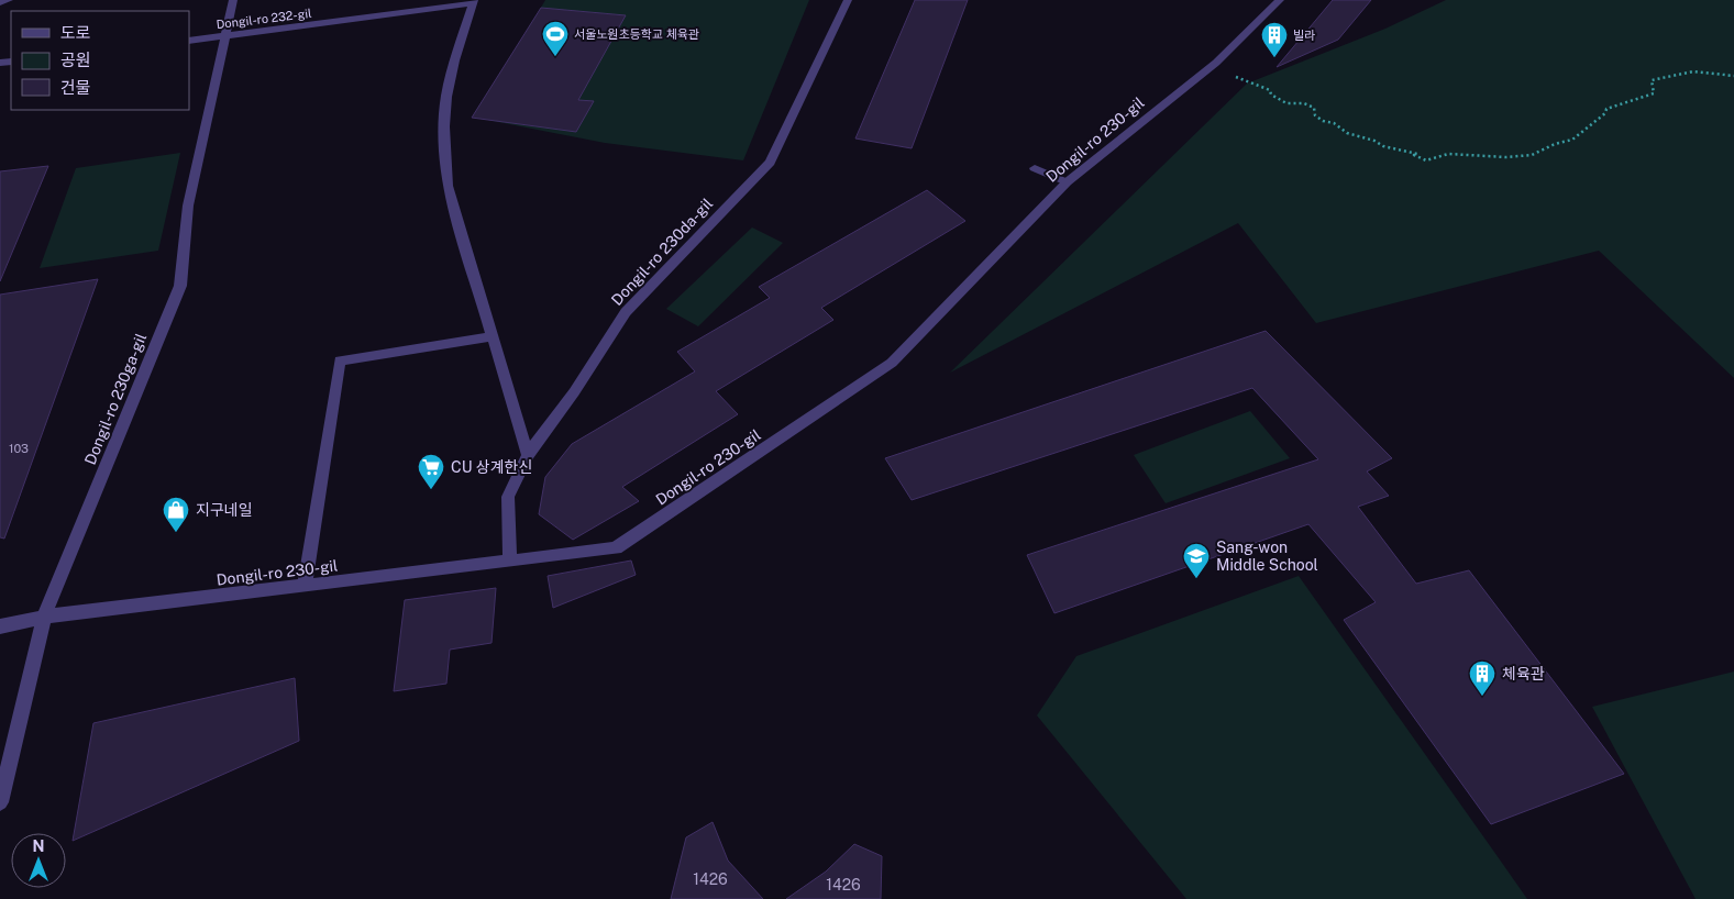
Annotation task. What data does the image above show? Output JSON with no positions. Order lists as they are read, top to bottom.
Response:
{
  "streets": {
    "street": [
      "Dongil-ro 232-gil",
      "Dongil-ro 230-gil",
      "Dongil-ro 230da-gil",
      "Dongil-ro 230ga-gil"
    ]
  },
  "crossings": [
    ["Dongil-ro 232-gil", "Dongil-ro 230ga-gil"],
    ["Dongil-ro 230-gil", "Dongil-ro 230da-gil"],
    ["Dongil-ro 230-gil", "Dongil-ro 230ga-gil"]
  ],
  "places": {
    "sports": ["서울노원초등학교 체육관"],
    "building": ["빌라", "체육관"],
    "supermarket": ["CU 상계한신"],
    "shop": ["지구네일"],
    "school or university": ["Sang-won Middle School"]
  },
  "house_numbers": ["103", "1426", "1426"],
  "legend": ["도로", "공원", "건물"],
  "north": "top"
}
